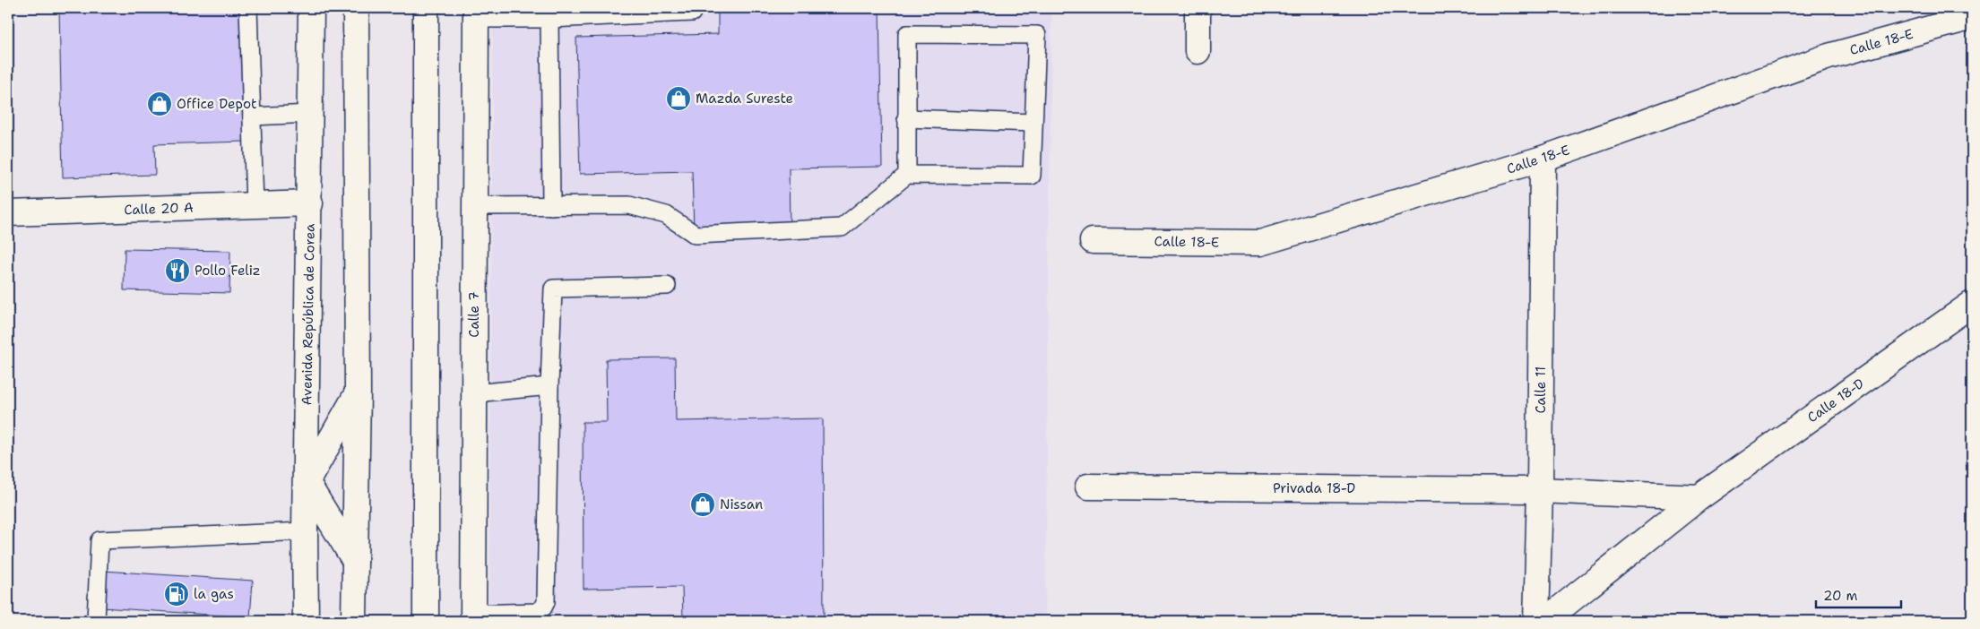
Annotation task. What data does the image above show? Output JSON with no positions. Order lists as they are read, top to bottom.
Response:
{
  "streets": {
    "street": [
      "Calle 18-E",
      "Calle 20 A",
      "Avenida República de Corea",
      "Calle 7",
      "Calle 11",
      "Calle 18-D",
      "Privada 18-D"
    ]
  },
  "crossings": [
    ["Calle 18-E", "Calle 11"],
    ["Calle 20 A", "Avenida República de Corea"],
    ["Calle 11", "Privada 18-D"]
  ],
  "places": {
    "shop": ["Mazda Sureste", "Office Depot", "Nissan"],
    "restaurant": ["Pollo Feliz"],
    "fuel station": ["la gas"]
  },
  "scale_bar": "20 m"
}
